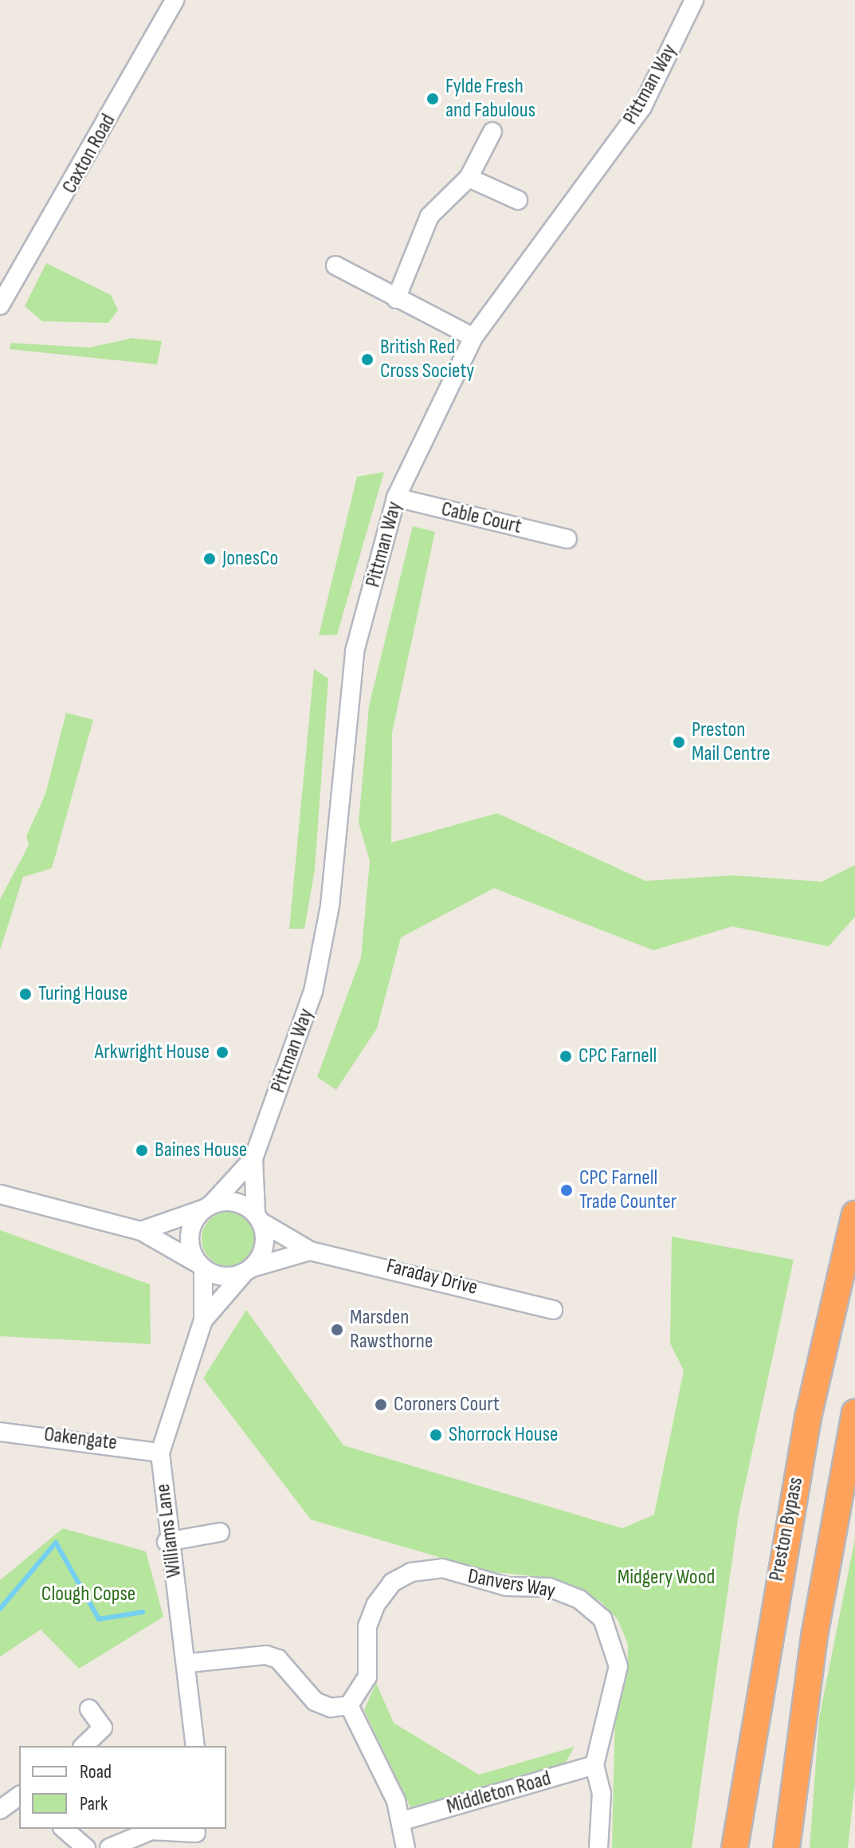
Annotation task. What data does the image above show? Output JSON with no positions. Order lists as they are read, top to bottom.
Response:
{
  "streets": {
    "highway": ["Preston Bypass"],
    "street": [
      "Pittman Way",
      "Caxton Road",
      "Cable Court",
      "Faraday Drive",
      "Oakengate",
      "Williams Lane",
      "Danvers Way",
      "Middleton Road"
    ]
  },
  "crossings": [
    ["Pittman Way", "Cable Court"],
    ["Pittman Way", "Faraday Drive"],
    ["Pittman Way", "Williams Lane"],
    ["Faraday Drive", "Williams Lane"],
    ["Oakengate", "Williams Lane"],
    ["Danvers Way", "Middleton Road"]
  ],
  "parks": ["Midgery Wood", "Clough Copse"],
  "places": [
    "Fylde Fresh and Fabulous",
    "British Red Cross Society",
    "JonesCo",
    "Preston Mail Centre",
    "Turing House",
    "Arkwright House",
    "CPC Farnell",
    "Baines House",
    "CPC Farnell Trade Counter",
    "Marsden Rawsthorne",
    "Coroners Court",
    "Shorrock House"
  ],
  "legend": ["Road", "Park"]
}
